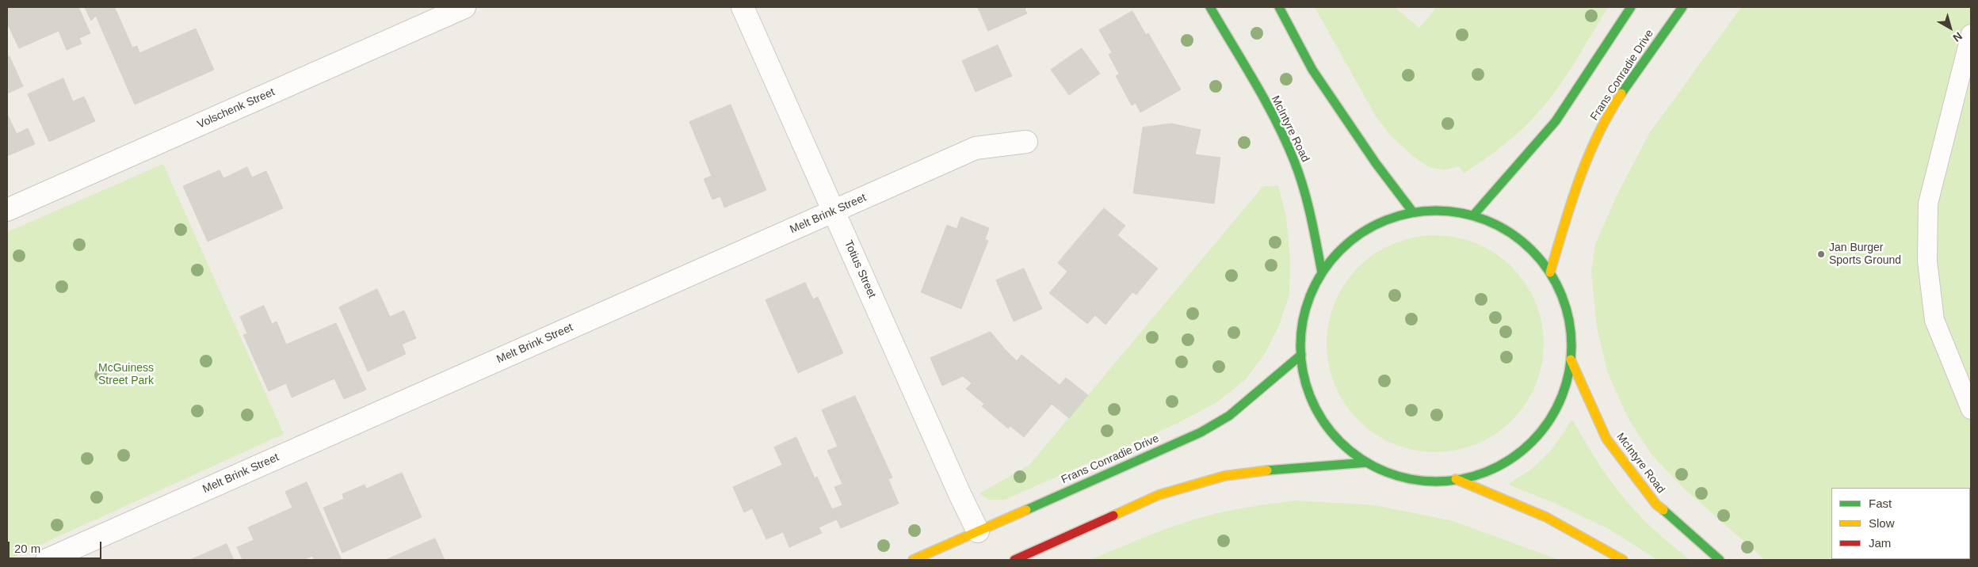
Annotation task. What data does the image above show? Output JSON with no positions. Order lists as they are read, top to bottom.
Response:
{
  "streets": {
    "main road": ["Frans Conradie Drive", "McIntyre Road"],
    "street": ["Volschenk Street", "Melt Brink Street", "Totius Street"]
  },
  "crossings": [
    ["Frans Conradie Drive", "Totius Street"],
    ["Melt Brink Street", "Totius Street"]
  ],
  "parks": ["McGuiness Street Park"],
  "places": ["Jan Burger Sports Ground"],
  "legend": ["Fast", "Slow", "Jam"],
  "scale_bar": "20 m",
  "north": "bottom right"
}
